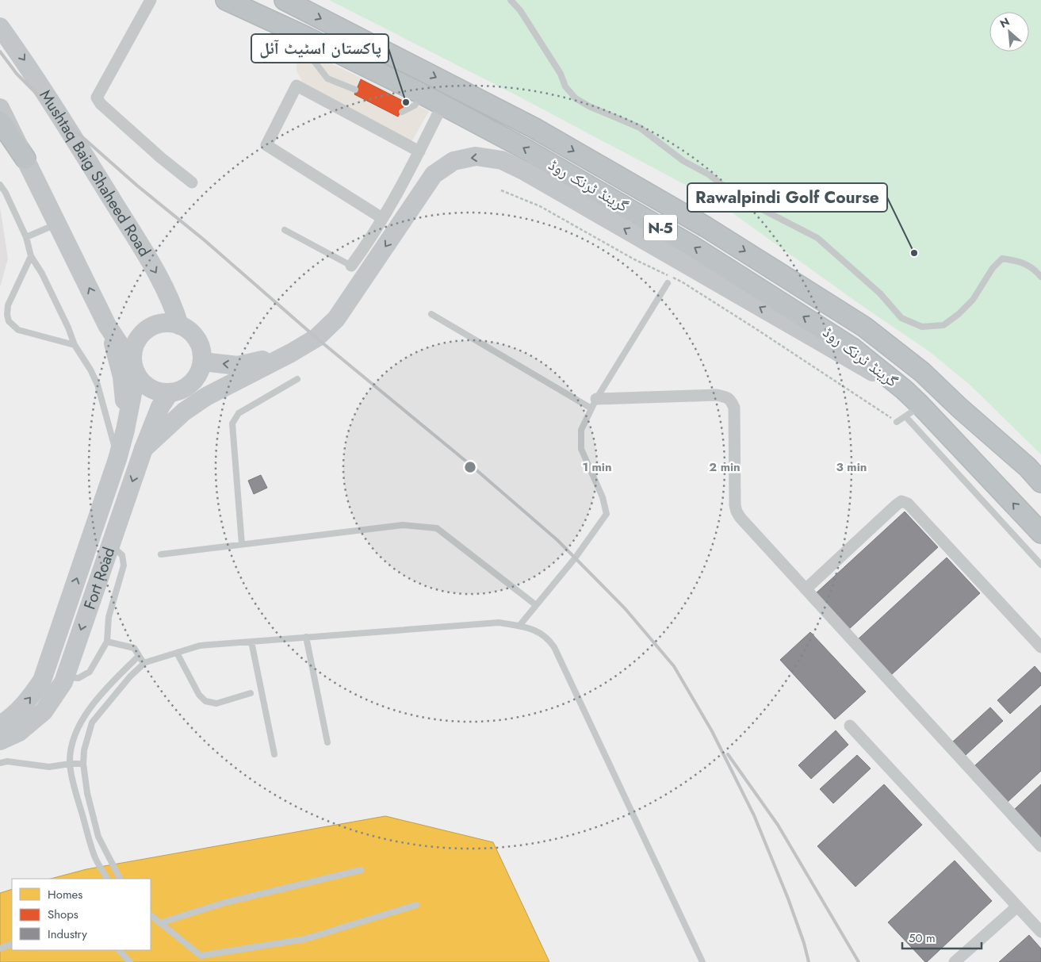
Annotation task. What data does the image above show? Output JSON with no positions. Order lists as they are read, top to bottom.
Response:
{
  "streets": {
    "highway": ["گرینڈ ٹرنک روڈ", "N-5"],
    "main road": ["Mushtaq Baig Shaheed Road", "Fort Road"]
  },
  "crossings": [
    ["Mushtaq Baig Shaheed Road", "Fort Road"]
  ],
  "places": ["پاکستان اسٹیٹ آئل", "Rawalpindi Golf Course"],
  "legend": ["Homes", "Shops", "Industry"],
  "scale_bar": "50 m",
  "north": "top left",
  "rings": ["1 min", "2 min", "3 min"]
}
